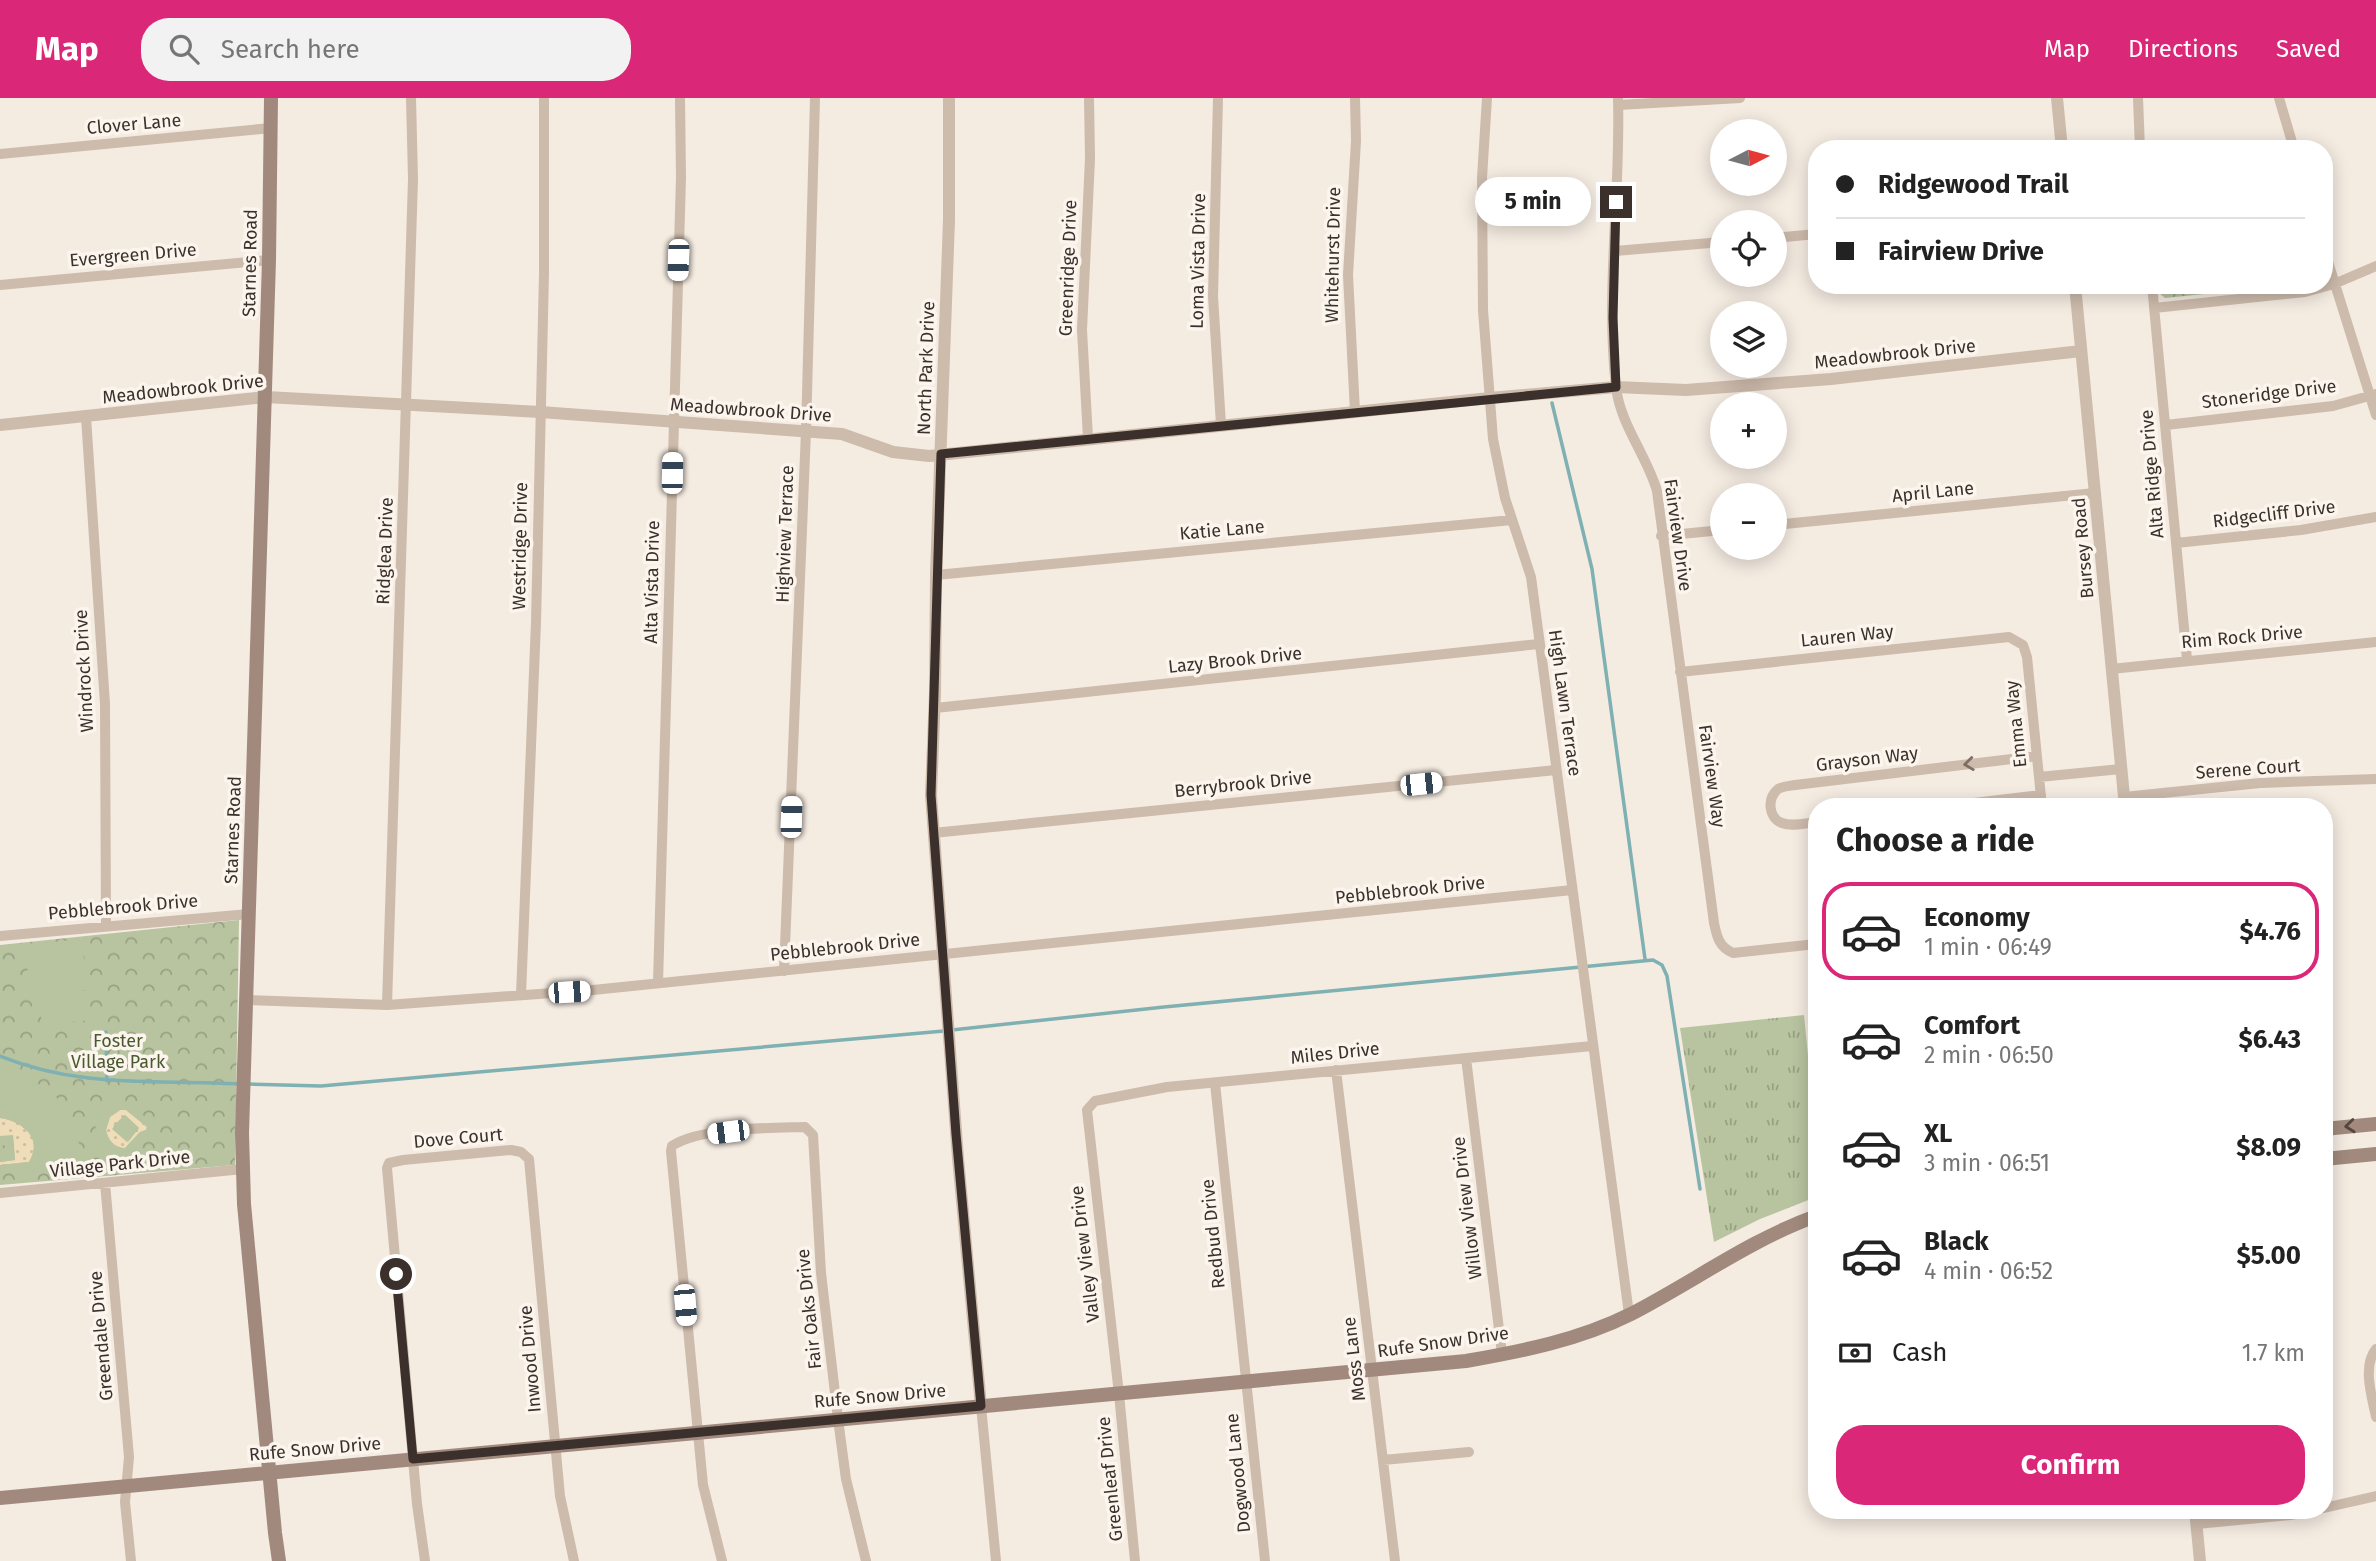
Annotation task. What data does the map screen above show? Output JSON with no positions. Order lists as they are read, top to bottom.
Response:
{
  "streets": {
    "main road": ["Starnes Road", "Rufe Snow Drive"],
    "street": [
      "Clover Lane",
      "Evergreen Drive",
      "Whitehurst Drive",
      "Loma Vista Drive",
      "Greenridge Drive",
      "Meadowbrook Drive",
      "North Park Drive",
      "Stoneridge Drive",
      "Alta Ridge Drive",
      "April Lane",
      "Ridgecliff Drive",
      "Katie Lane",
      "Highview Terrace",
      "Fairview Drive",
      "Westridge Drive",
      "Bursey Road",
      "Ridglea Drive",
      "Alta Vista Drive",
      "Lauren Way",
      "Rim Rock Drive",
      "Lazy Brook Drive",
      "Windrock Drive",
      "High Lawn Terrace",
      "Emma Way",
      "Grayson Way",
      "Serene Court",
      "Fairview Way",
      "Berrybrook Drive",
      "Pebblebrook Drive",
      "Miles Drive",
      "Dove Court",
      "Village Park Drive",
      "Willow View Drive",
      "Redbud Drive",
      "Valley View Drive",
      "Fair Oaks Drive",
      "Greendale Drive",
      "Inwood Drive",
      "Moss Lane",
      "Dogwood Lane",
      "Greenleaf Drive"
    ]
  },
  "crossings": [
    ["Clover Lane", "Starnes Road"],
    ["Evergreen Drive", "Starnes Road"],
    ["Whitehurst Drive", "Meadowbrook Drive"],
    ["Loma Vista Drive", "Meadowbrook Drive"],
    ["Starnes Road", "Meadowbrook Drive"],
    ["Starnes Road", "Pebblebrook Drive"],
    ["Starnes Road", "Village Park Drive"],
    ["Starnes Road", "Rufe Snow Drive"],
    ["Greenridge Drive", "Meadowbrook Drive"],
    ["Meadowbrook Drive", "North Park Drive"],
    ["Meadowbrook Drive", "Highview Terrace"],
    ["Meadowbrook Drive", "Fairview Drive"],
    ["Meadowbrook Drive", "Westridge Drive"],
    ["Meadowbrook Drive", "Bursey Road"],
    ["Meadowbrook Drive", "Ridglea Drive"],
    ["Meadowbrook Drive", "Alta Vista Drive"],
    ["Meadowbrook Drive", "Windrock Drive"],
    ["Meadowbrook Drive", "High Lawn Terrace"],
    ["North Park Drive", "Katie Lane"],
    ["North Park Drive", "Lazy Brook Drive"],
    ["North Park Drive", "Berrybrook Drive"],
    ["North Park Drive", "Pebblebrook Drive"],
    ["North Park Drive", "Rufe Snow Drive"],
    ["Stoneridge Drive", "Alta Ridge Drive"],
    ["Alta Ridge Drive", "Ridgecliff Drive"],
    ["Alta Ridge Drive", "Rim Rock Drive"],
    ["April Lane", "Bursey Road"],
    ["Katie Lane", "High Lawn Terrace"],
    ["Highview Terrace", "Pebblebrook Drive"],
    ["Fairview Drive", "Fairview Way"],
    ["Westridge Drive", "Pebblebrook Drive"],
    ["Bursey Road", "Rim Rock Drive"],
    ["Ridglea Drive", "Pebblebrook Drive"],
    ["Alta Vista Drive", "Pebblebrook Drive"],
    ["Lauren Way", "Emma Way"],
    ["Lauren Way", "Fairview Way"],
    ["Lazy Brook Drive", "High Lawn Terrace"],
    ["Windrock Drive", "Pebblebrook Drive"],
    ["High Lawn Terrace", "Berrybrook Drive"],
    ["High Lawn Terrace", "Pebblebrook Drive"],
    ["High Lawn Terrace", "Miles Drive"],
    ["High Lawn Terrace", "Rufe Snow Drive"],
    ["Emma Way", "Grayson Way"],
    ["Miles Drive", "Willow View Drive"],
    ["Miles Drive", "Redbud Drive"],
    ["Miles Drive", "Valley View Drive"],
    ["Miles Drive", "Moss Lane"],
    ["Dove Court", "Rufe Snow Drive"],
    ["Dove Court", "Inwood Drive"],
    ["Village Park Drive", "Greendale Drive"],
    ["Willow View Drive", "Rufe Snow Drive"],
    ["Redbud Drive", "Rufe Snow Drive"],
    ["Redbud Drive", "Dogwood Lane"],
    ["Valley View Drive", "Rufe Snow Drive"],
    ["Valley View Drive", "Greenleaf Drive"],
    ["Fair Oaks Drive", "Rufe Snow Drive"],
    ["Greendale Drive", "Rufe Snow Drive"],
    ["Rufe Snow Drive", "Inwood Drive"],
    ["Rufe Snow Drive", "Moss Lane"],
    ["Rufe Snow Drive", "Dogwood Lane"],
    ["Rufe Snow Drive", "Greenleaf Drive"]
  ],
  "parks": ["Foster Village Park"],
  "north": "right",
  "page": {
    "header": "Map",
    "search": "Search here",
    "nav": ["Map", "Directions", "Saved"],
    "map_buttons": ["+", "−"],
    "banner": ["Ridgewood Trail", "Fairview Drive"],
    "bubble": "5 min",
    "heading": "Choose a ride",
    "list": [
      {
        "name": "Economy",
        "note": "1 min · 06:49",
        "value": "$4.76"
      },
      {
        "name": "Comfort",
        "note": "2 min · 06:50",
        "value": "$6.43"
      },
      {
        "name": "XL",
        "note": "3 min · 06:51",
        "value": "$8.09"
      },
      {
        "name": "Black",
        "note": "4 min · 06:52",
        "value": "$5.00"
      }
    ],
    "pay": ["Cash", "1.7 km"],
    "buttons": "Confirm"
  }
}
